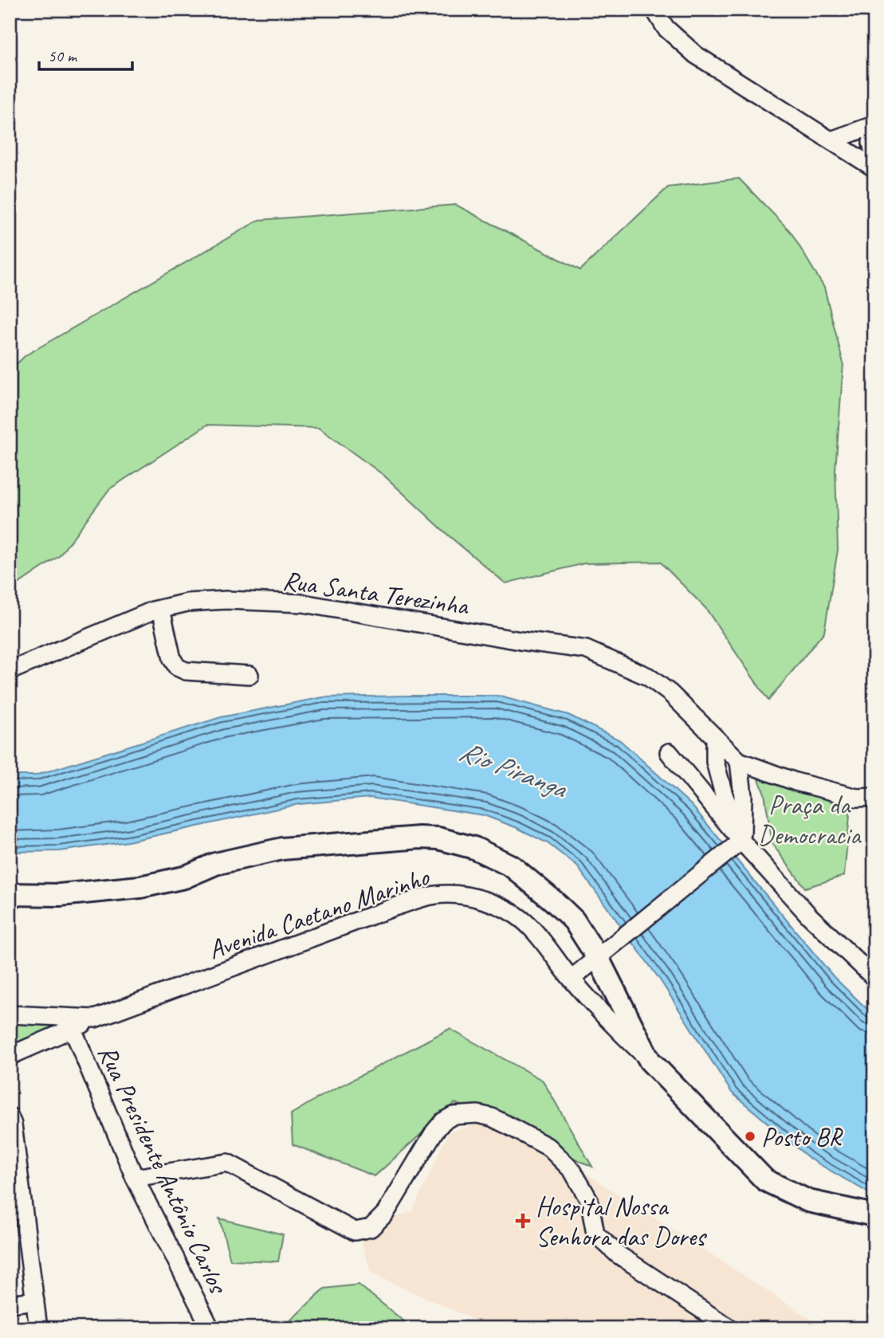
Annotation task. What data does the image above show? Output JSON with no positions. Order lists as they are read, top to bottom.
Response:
{
  "streets": {
    "street": ["Rua Santa Terezinha", "Avenida Caetano Marinho", "Rua Presidente Antônio Carlos"]
  },
  "water": ["Rio Piranga"],
  "parks": ["Praça da Democracia"],
  "places": {
    "other": ["Posto BR"],
    "health": ["Hospital Nossa Senhora das Dores"]
  },
  "scale_bar": "50 m"
}
